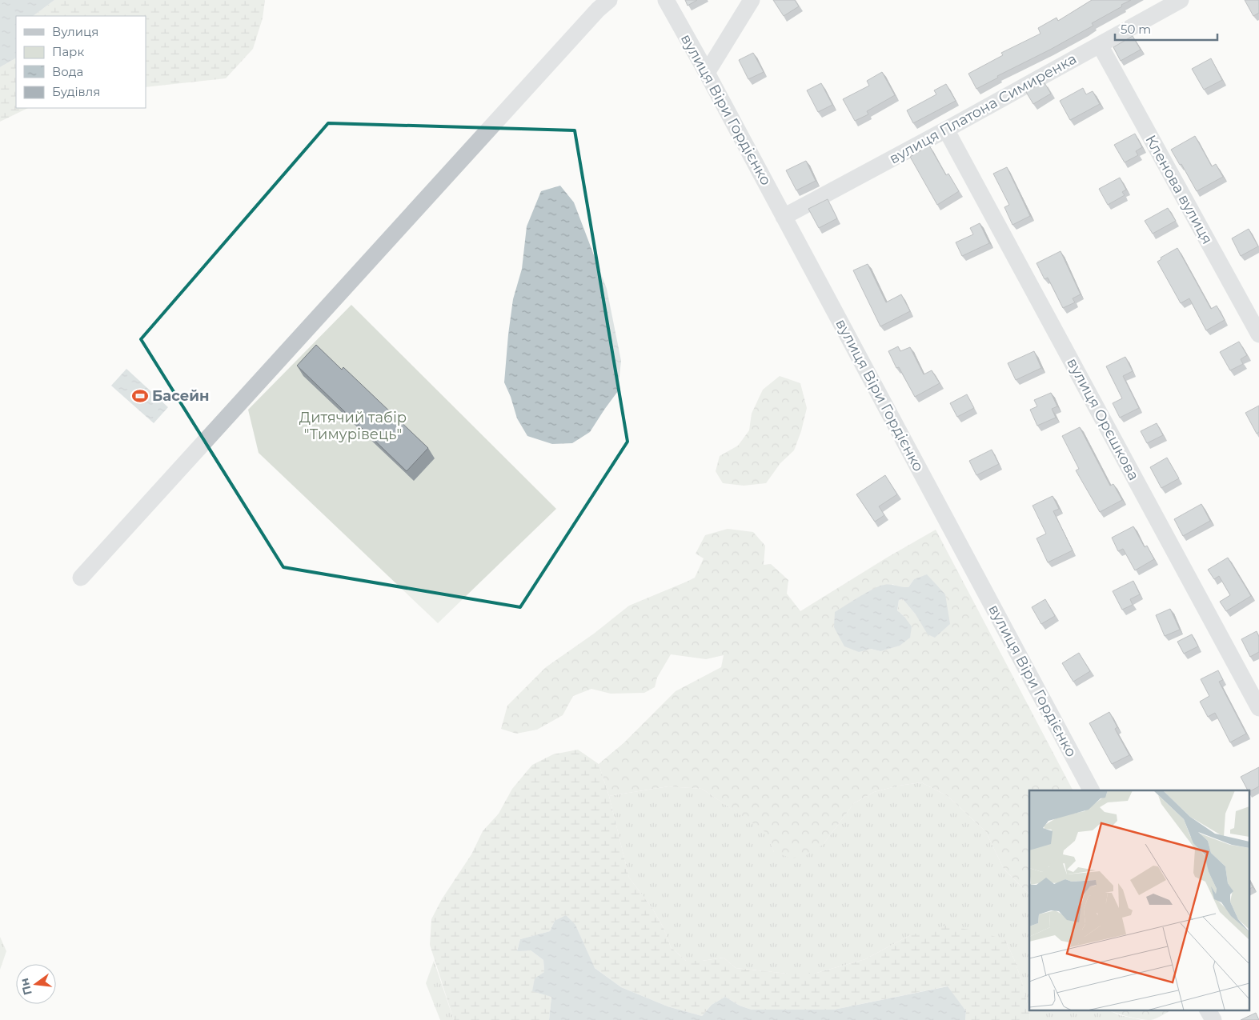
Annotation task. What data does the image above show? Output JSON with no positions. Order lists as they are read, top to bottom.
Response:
{
  "streets": {
    "street": [
      "вулиця Платона Симиренка",
      "вулиця Віри Гордієнко",
      "Кленова вулиця",
      "вулиця Орєшкова"
    ]
  },
  "crossings": [
    ["вулиця Платона Симиренка", "вулиця Віри Гордієнко"],
    ["вулиця Платона Симиренка", "Кленова вулиця"],
    ["вулиця Платона Симиренка", "вулиця Орєшкова"]
  ],
  "parks": ["Дитячий табір \"Тимурівець\""],
  "places": {
    "sports": ["Басейн"]
  },
  "legend": [
    "Вулиця",
    "Парк",
    "Вода",
    "Будівля"
  ],
  "scale_bar": "50 m",
  "north": "left"
}
